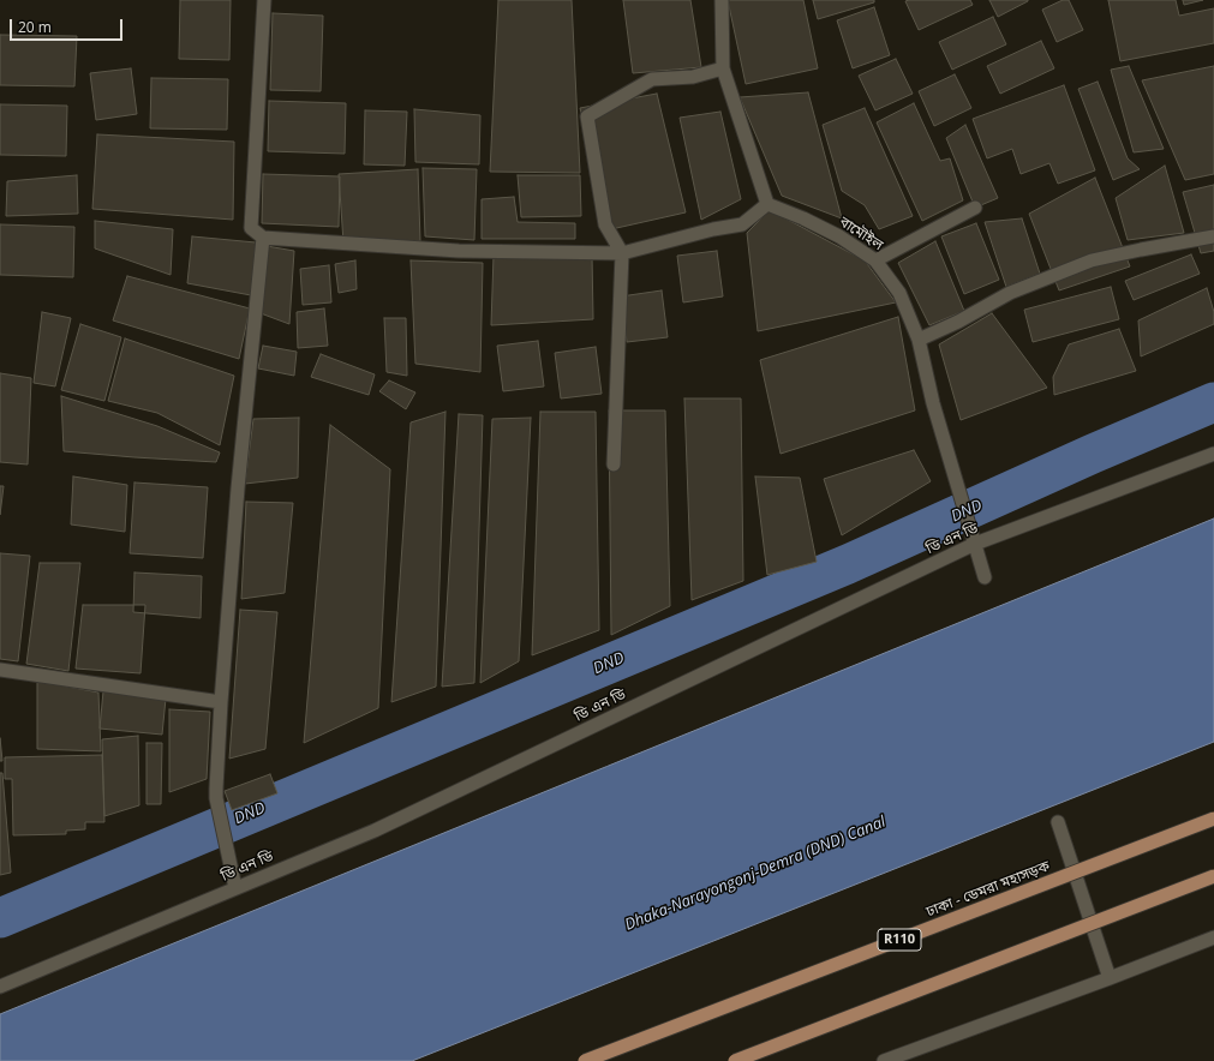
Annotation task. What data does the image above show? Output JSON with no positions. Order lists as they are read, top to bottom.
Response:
{
  "streets": {
    "main road": ["ঢাকা - ডেমরা মহাসড়ক", "R110"],
    "street": ["বামৌইল", "ডি এন ডি"]
  },
  "crossings": [
    ["বামৌইল", "ডি এন ডি"]
  ],
  "water": ["DND", "Dhaka-Narayongonj-Demra (DND) Canal"],
  "scale_bar": "20 m"
}
